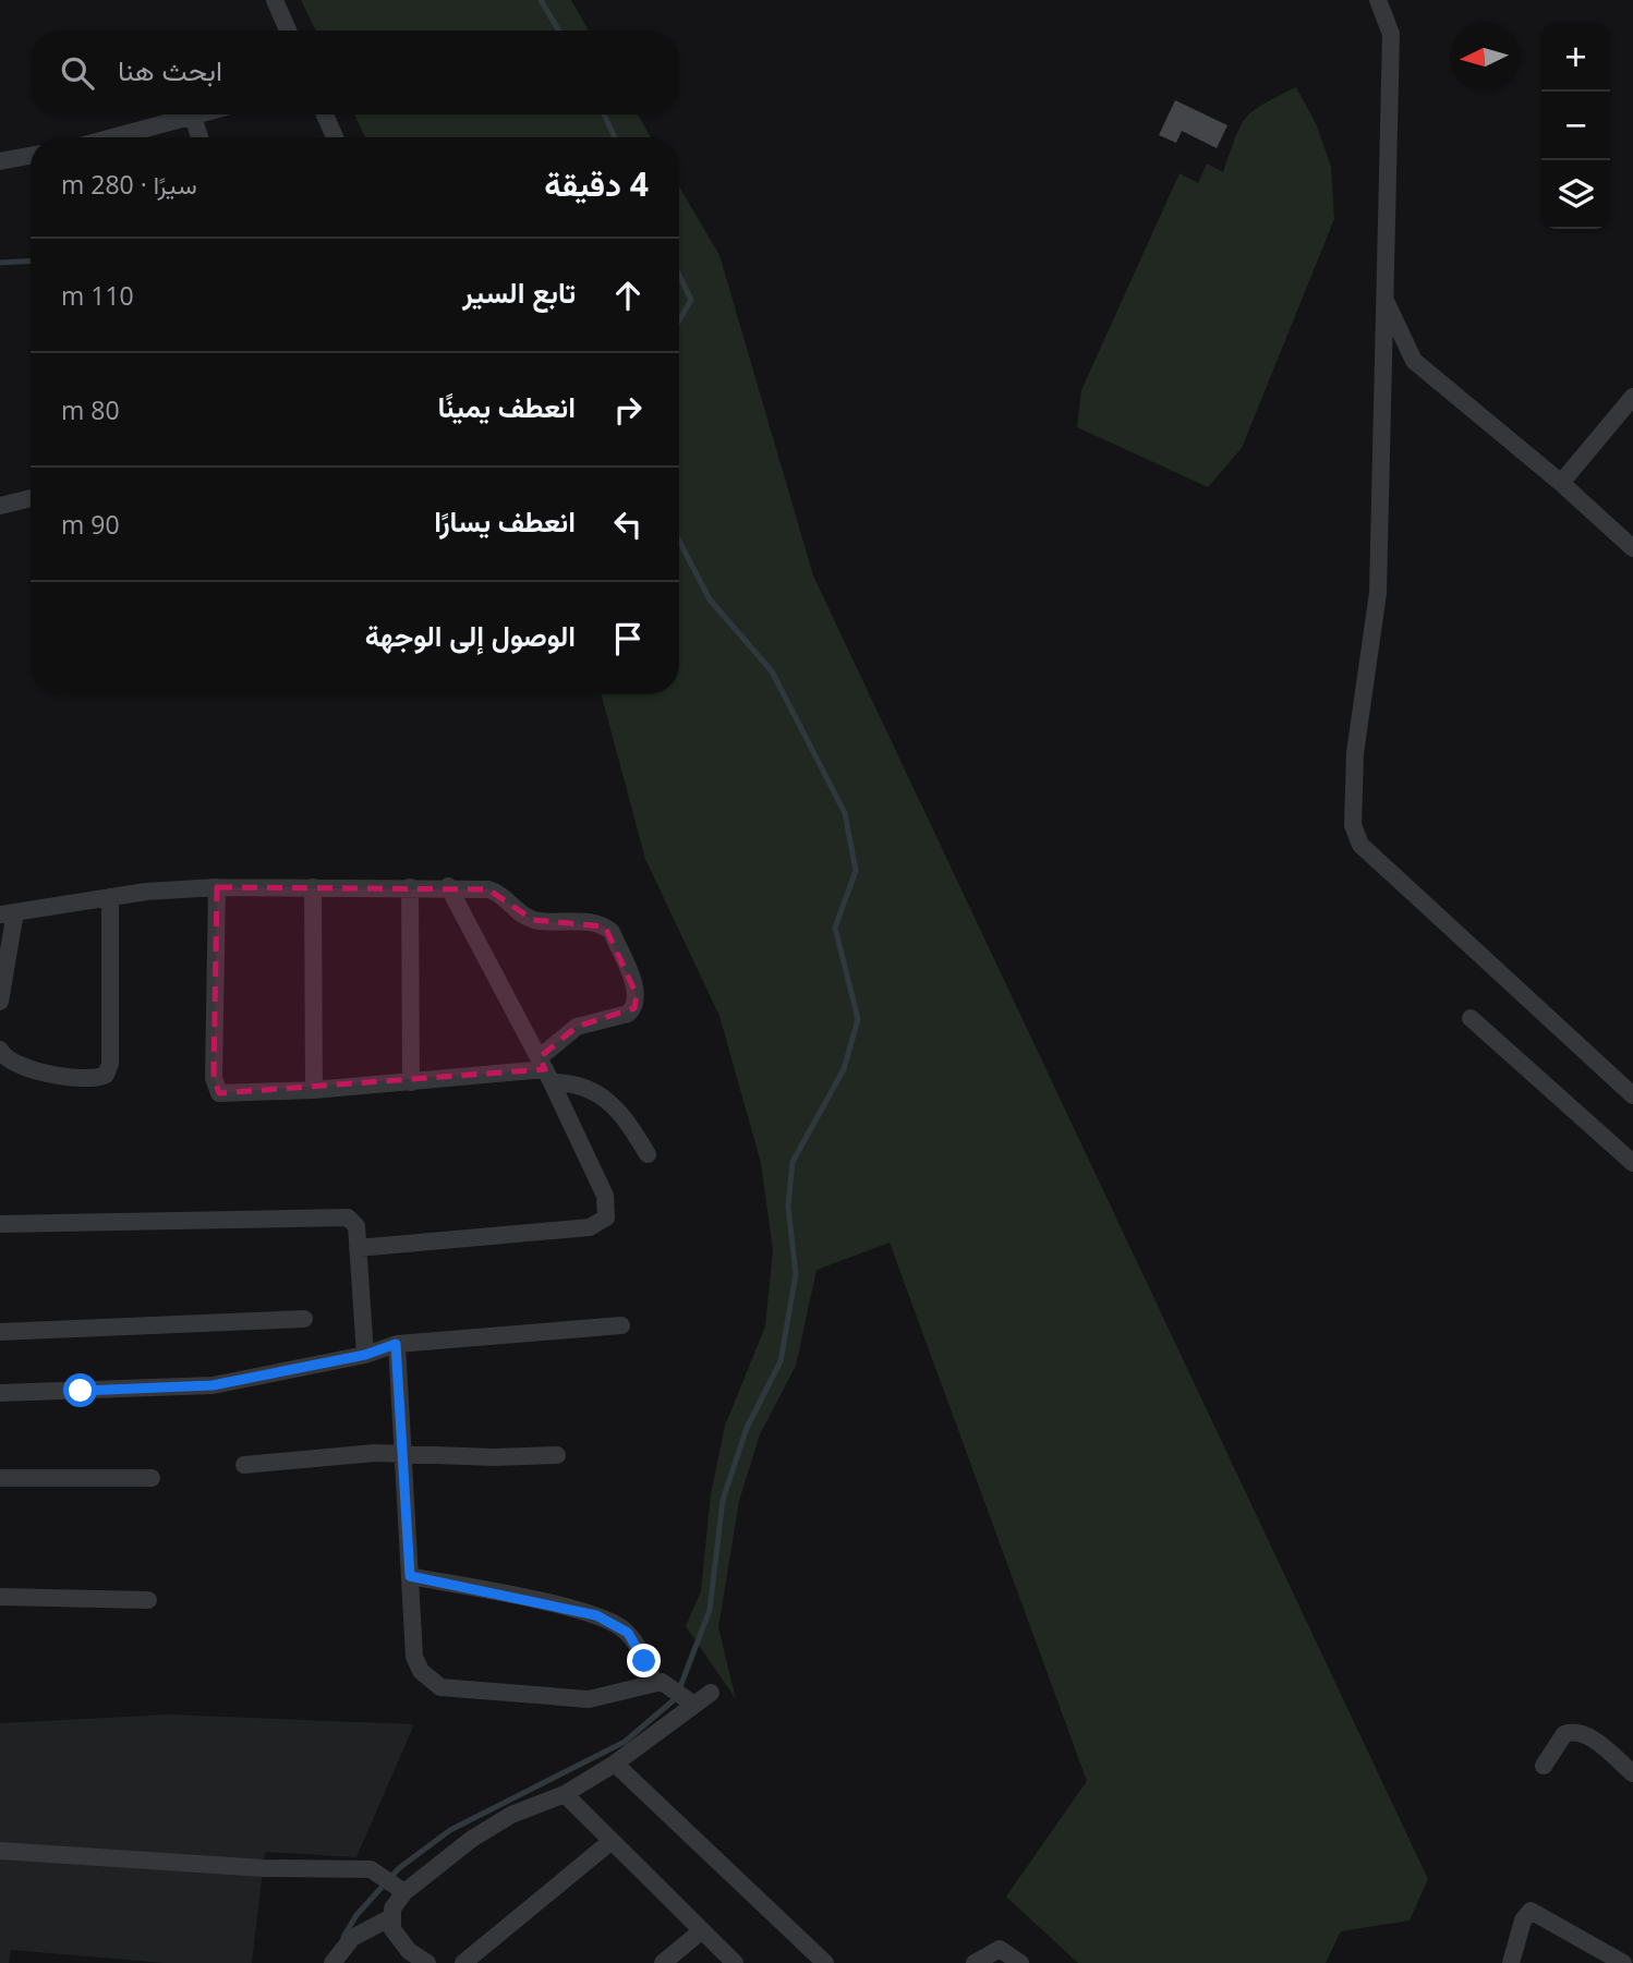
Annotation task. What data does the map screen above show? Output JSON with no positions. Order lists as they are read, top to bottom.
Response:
{
  "north": "left",
  "page": {
    "map_buttons": ["+", "−"],
    "search": "ابحث هنا",
    "heading": ["4 دقيقة", "سيرًا · 280 m"],
    "list": [
      ["تابع السير", "110 m"],
      ["انعطف يمينًا", "80 m"],
      ["انعطف يسارًا", "90 m"],
      "الوصول إلى الوجهة"
    ]
  }
}
